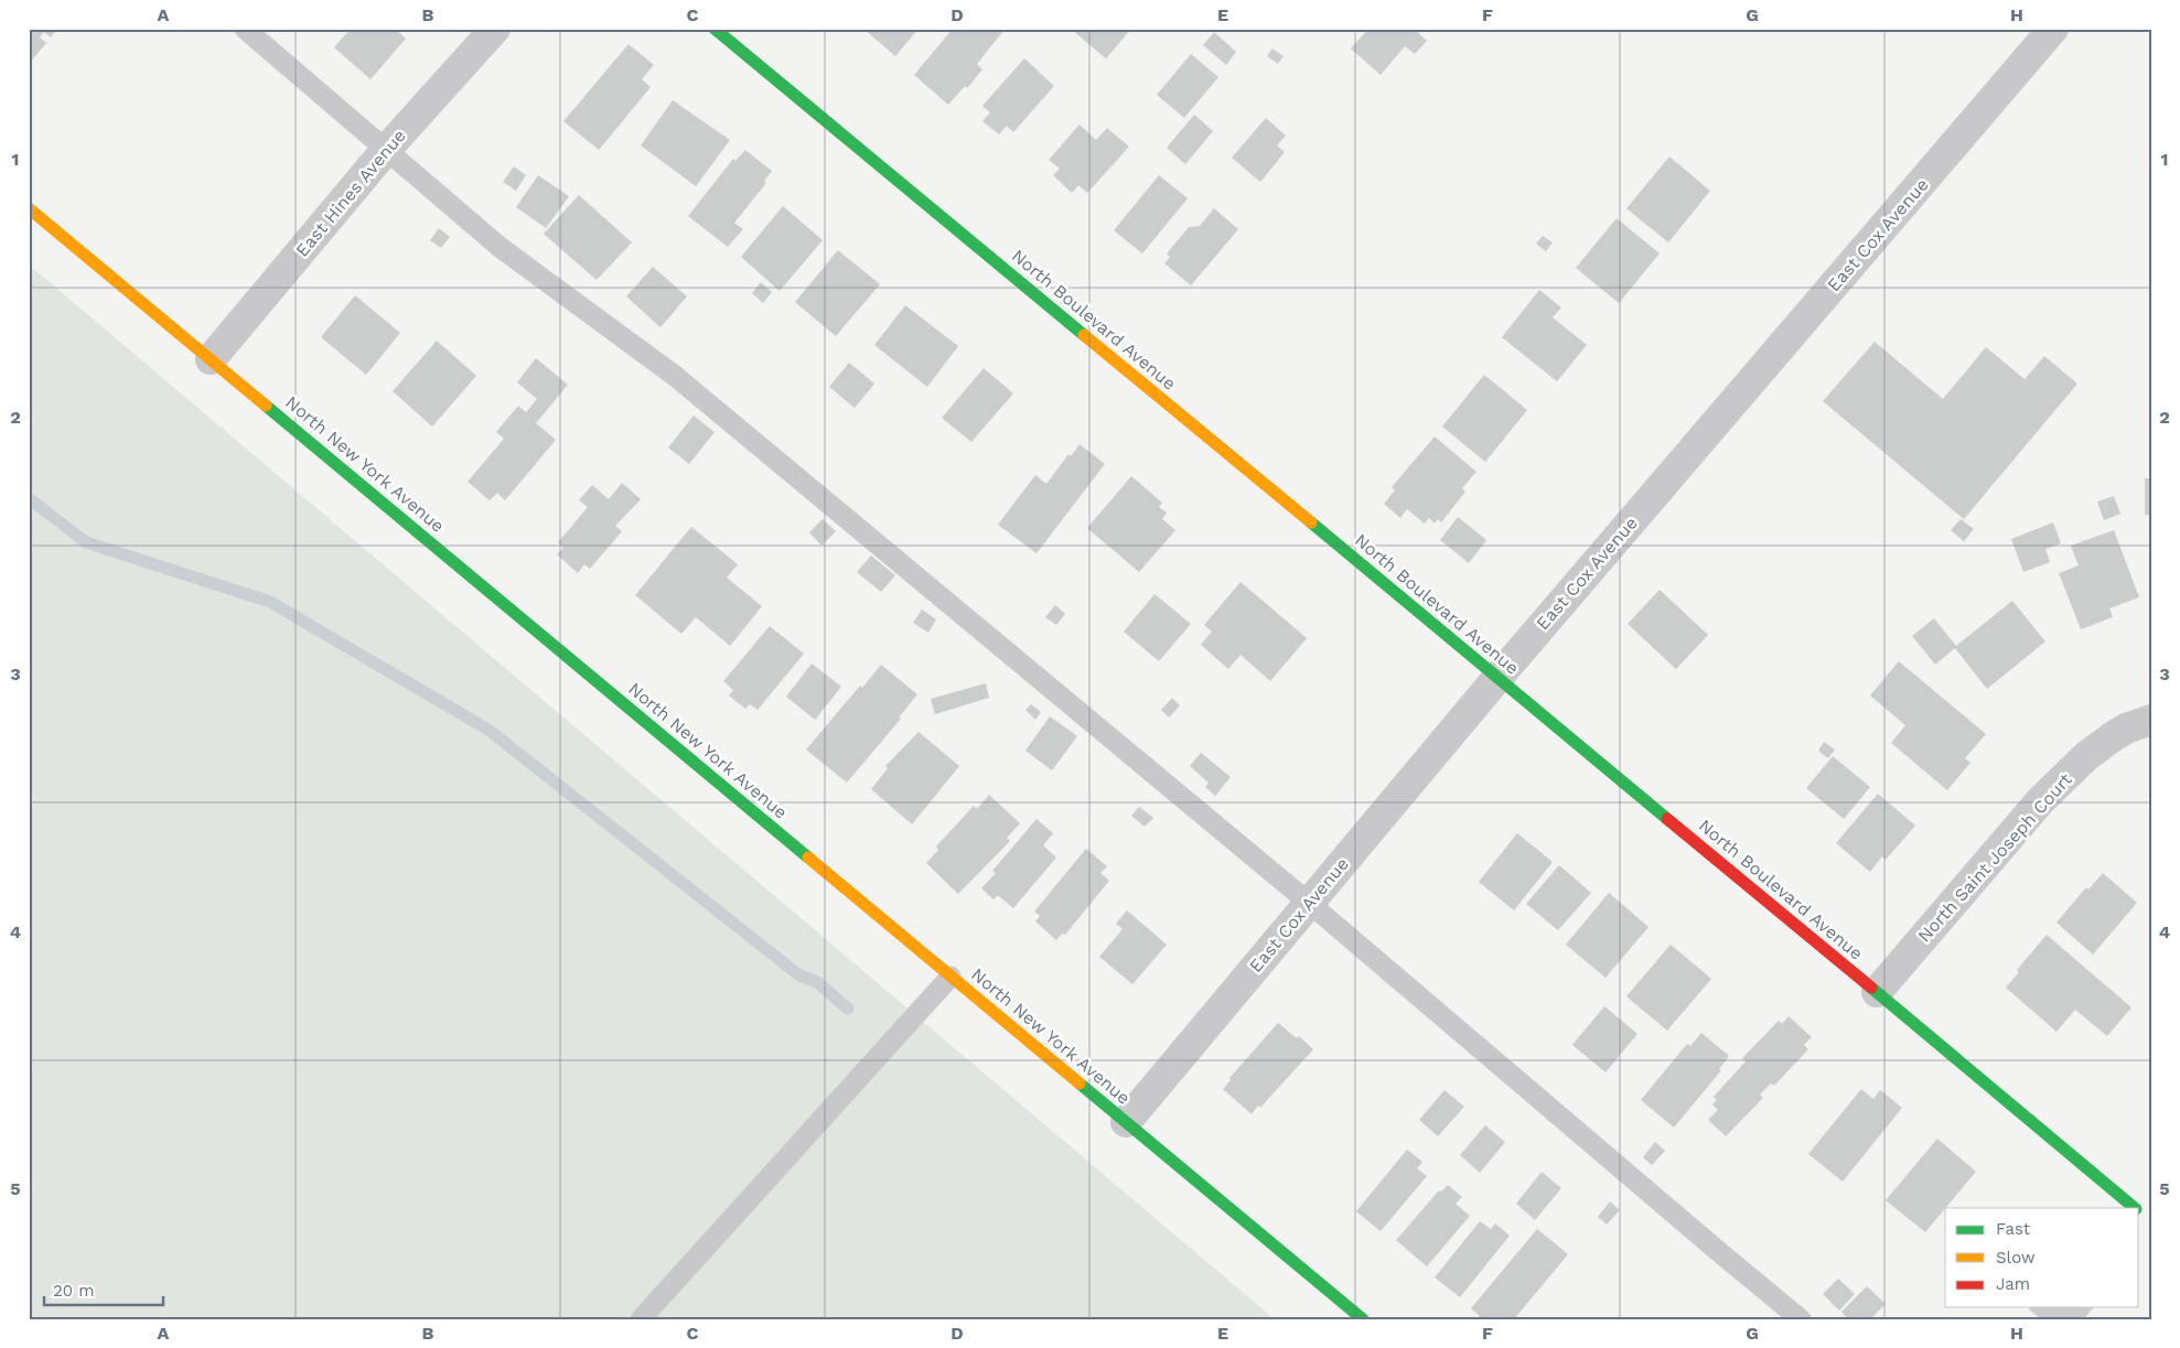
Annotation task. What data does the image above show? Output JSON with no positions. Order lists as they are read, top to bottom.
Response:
{
  "streets": {
    "street": [
      "East Hines Avenue",
      "East Cox Avenue",
      "North Boulevard Avenue",
      "North New York Avenue",
      "North Saint Joseph Court"
    ]
  },
  "crossings": [
    ["East Hines Avenue", "North New York Avenue"],
    ["East Cox Avenue", "North Boulevard Avenue"],
    ["East Cox Avenue", "North New York Avenue"],
    ["North Boulevard Avenue", "North Saint Joseph Court"]
  ],
  "legend": ["Fast", "Slow", "Jam"],
  "scale_bar": "20 m",
  "grid": {
    "columns": [
      "A",
      "B",
      "C",
      "D",
      "E",
      "F",
      "G",
      "H"
    ],
    "rows": [
      "1",
      "2",
      "3",
      "4",
      "5"
    ]
  }
}
